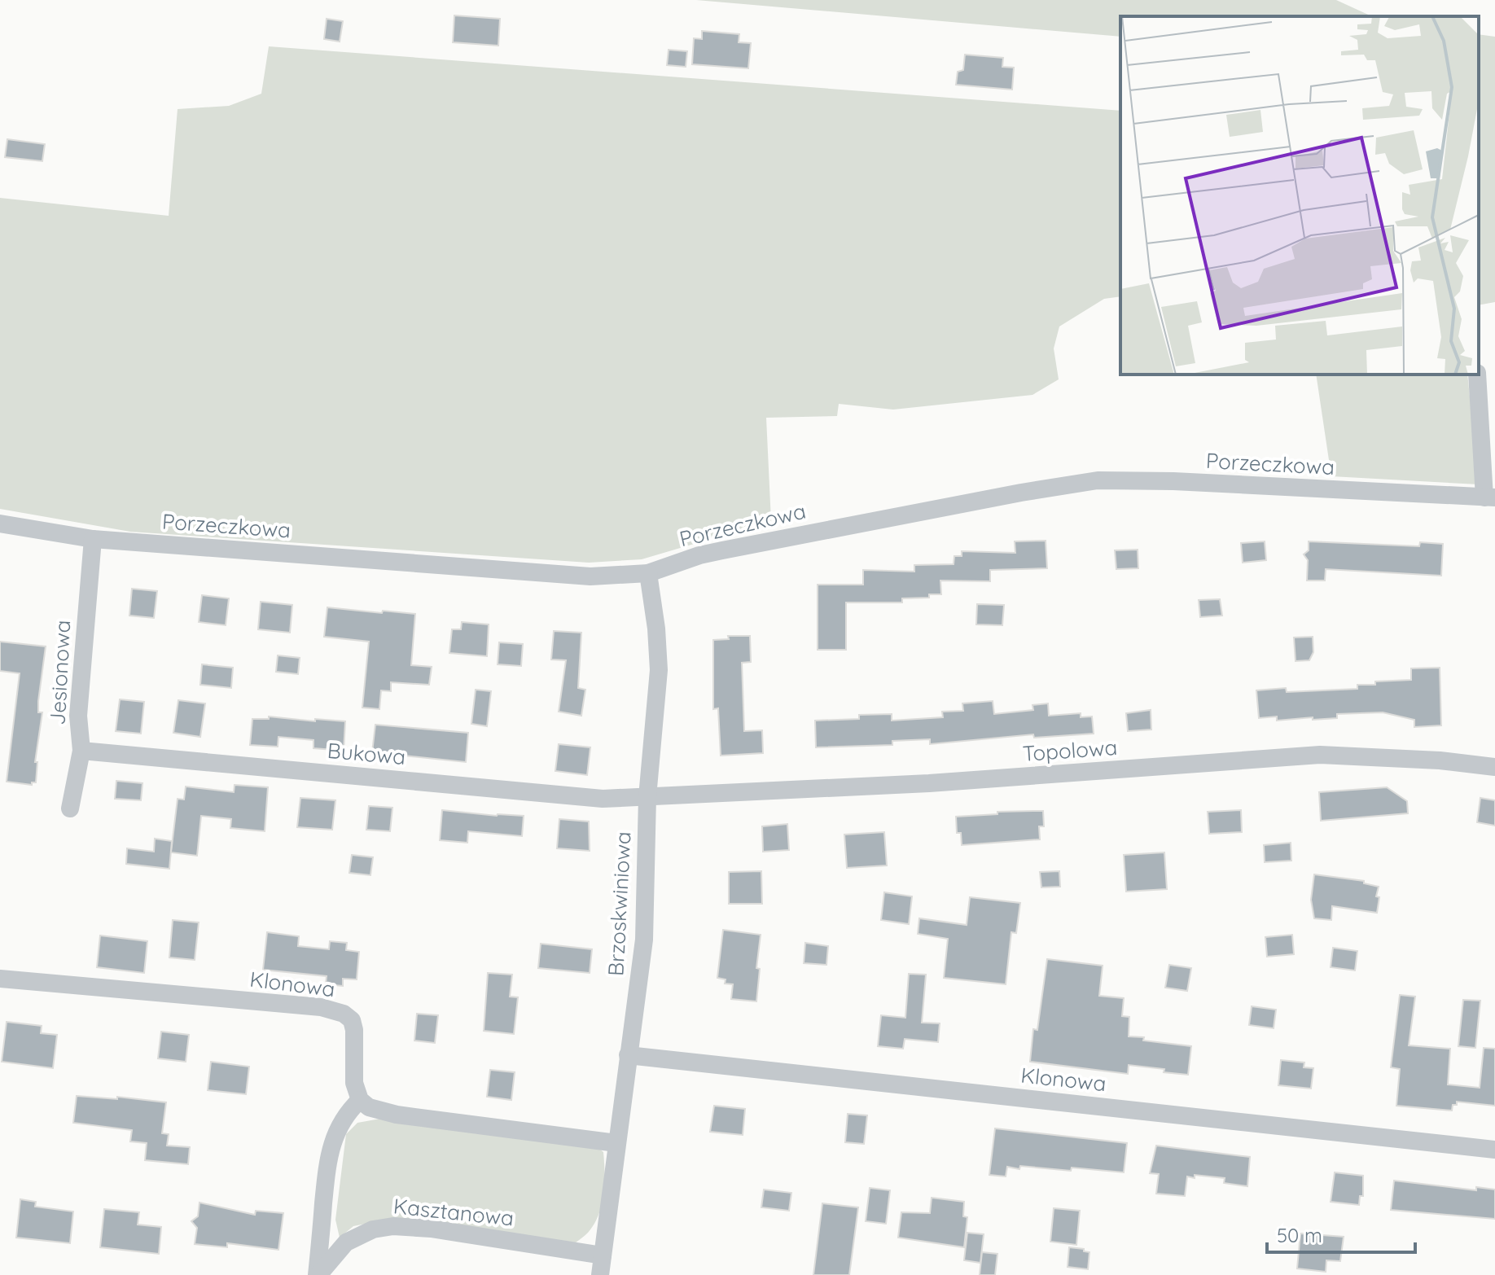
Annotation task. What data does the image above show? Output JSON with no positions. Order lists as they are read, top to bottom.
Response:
{
  "streets": {
    "street": [
      "Porzeczkowa",
      "Jesionowa",
      "Topolowa",
      "Bukowa",
      "Brzoskwiniowa",
      "Klonowa",
      "Kasztanowa"
    ]
  },
  "crossings": [
    ["Porzeczkowa", "Jesionowa"],
    ["Porzeczkowa", "Brzoskwiniowa"],
    ["Jesionowa", "Bukowa"],
    ["Topolowa", "Bukowa"],
    ["Topolowa", "Brzoskwiniowa"],
    ["Bukowa", "Brzoskwiniowa"],
    ["Brzoskwiniowa", "Klonowa"],
    ["Brzoskwiniowa", "Kasztanowa"]
  ],
  "scale_bar": "50 m"
}
